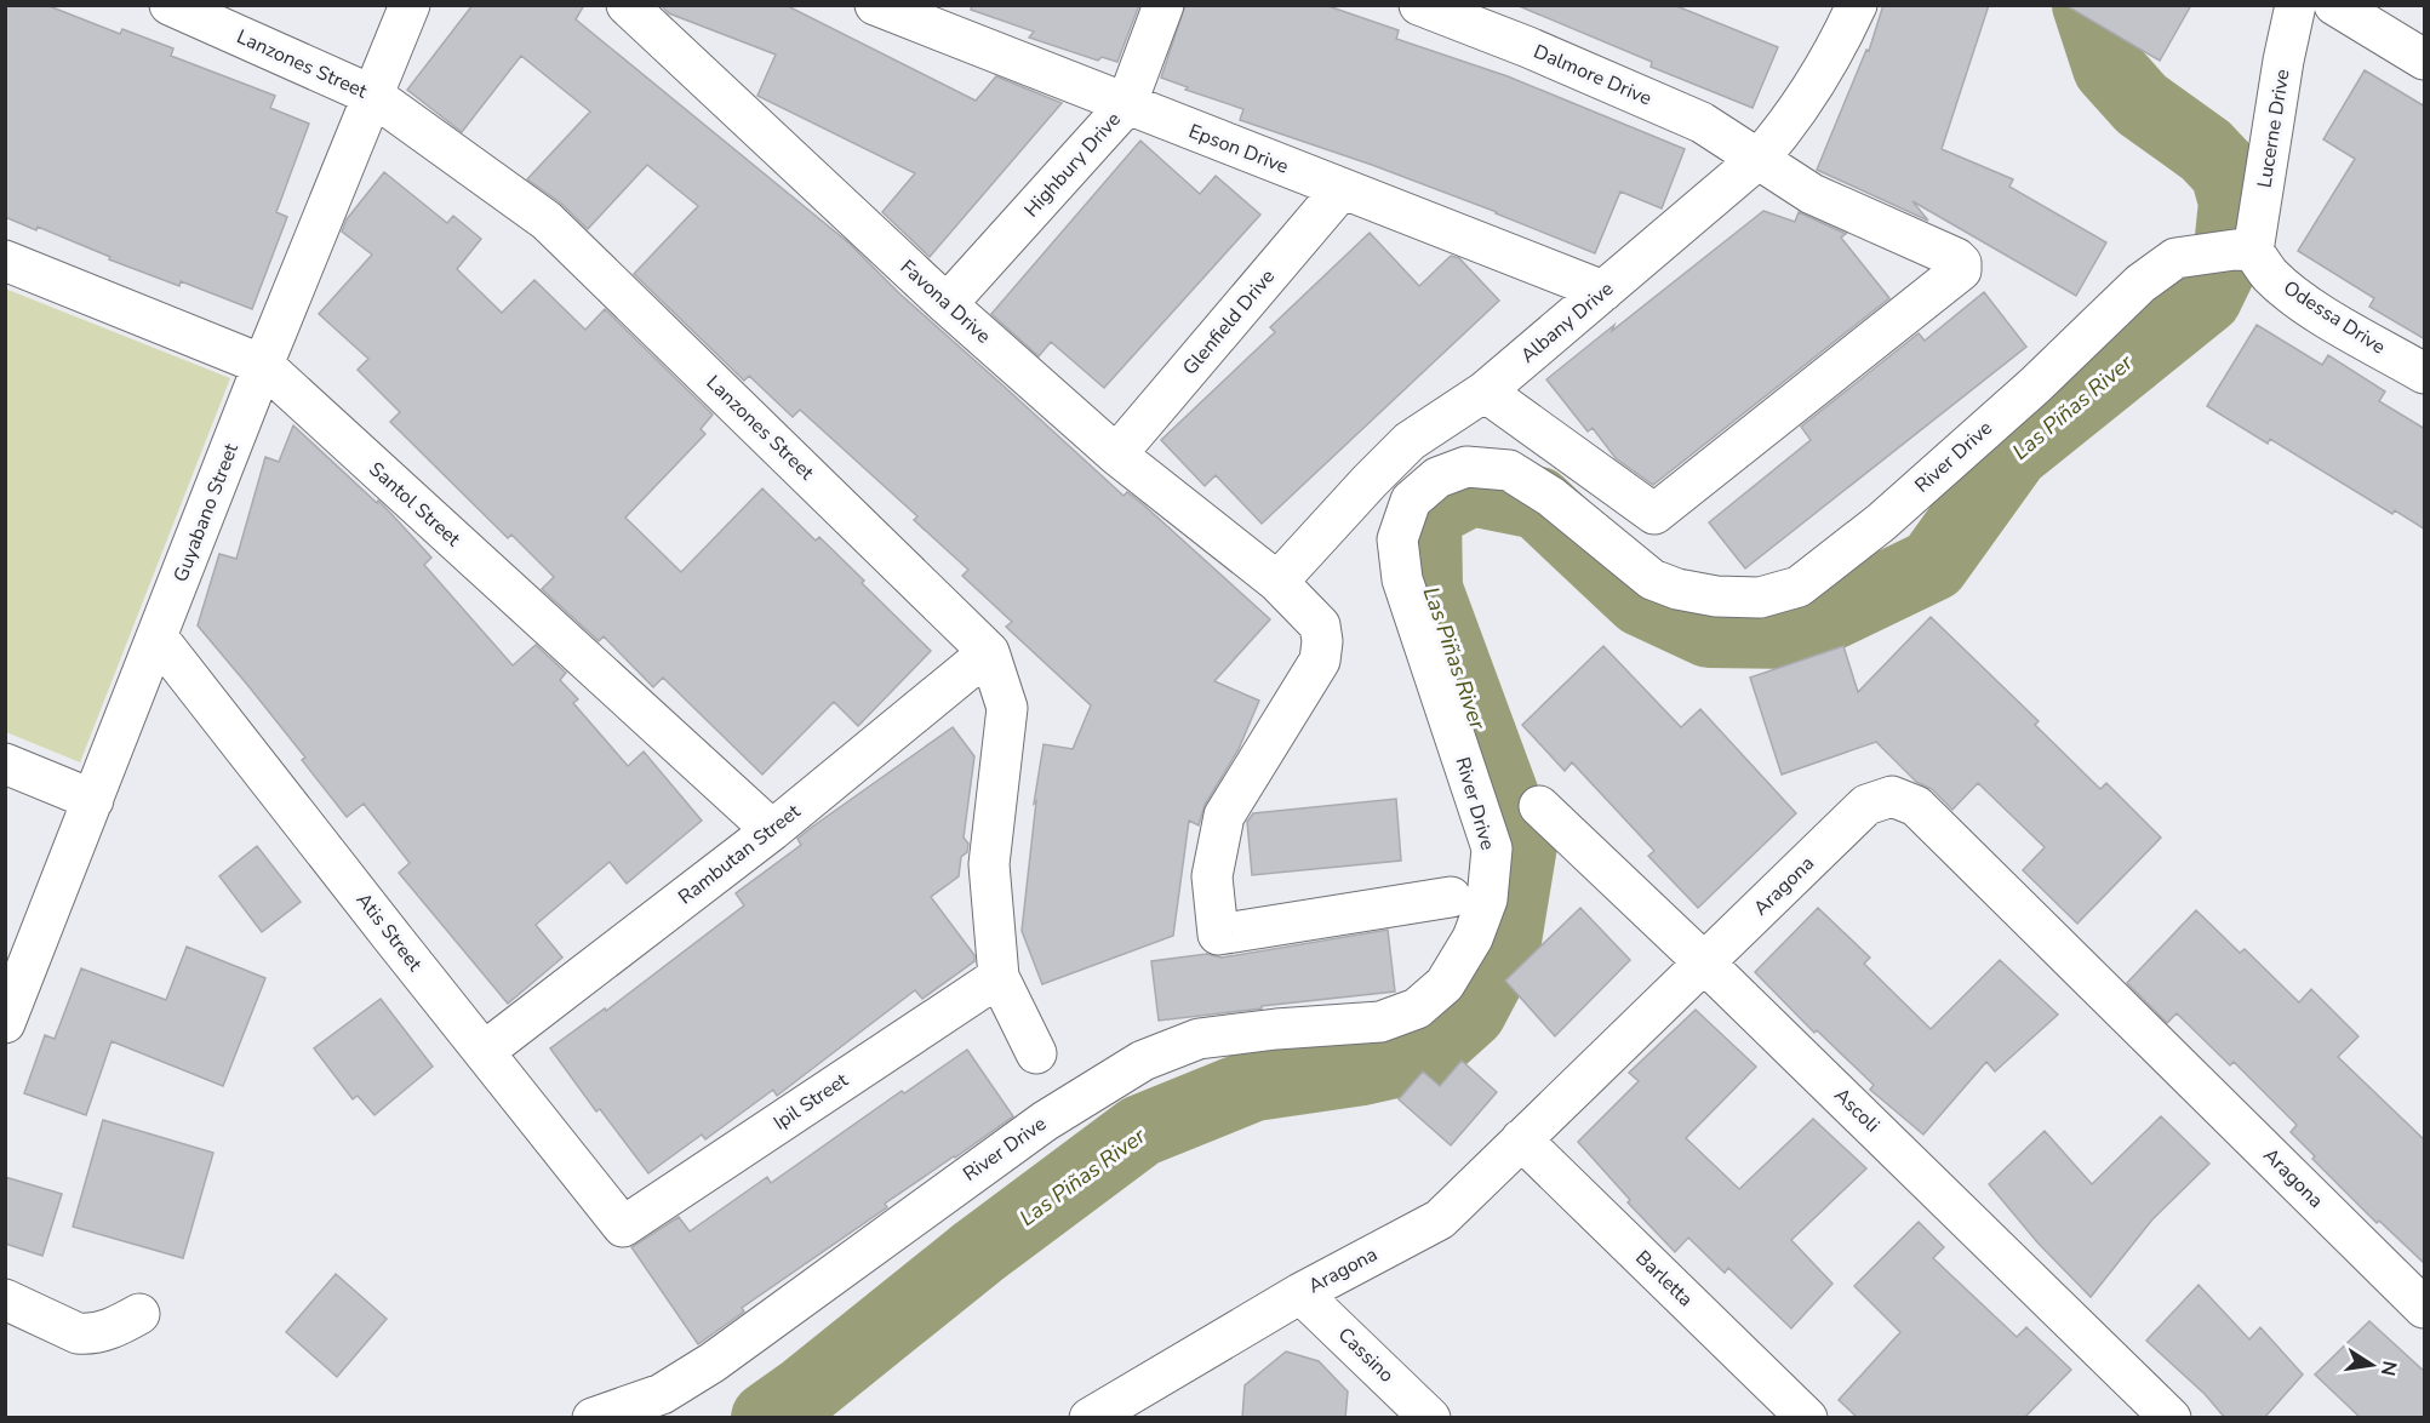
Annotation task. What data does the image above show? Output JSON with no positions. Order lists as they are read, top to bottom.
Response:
{
  "streets": {
    "street": [
      "Lanzones Street",
      "Dalmore Drive",
      "Lucerne Drive",
      "Epson Drive",
      "Highbury Drive",
      "Favona Drive",
      "Odessa Drive",
      "Glenfield Drive",
      "Albany Drive",
      "River Drive",
      "Santol Street",
      "Guyabano Street",
      "Rambutan Street",
      "Aragona",
      "Atis Street",
      "Ipil Street",
      "Ascoli",
      "Barletta",
      "Cassino"
    ]
  },
  "crossings": [
    ["Lanzones Street", "Guyabano Street"],
    ["Lanzones Street", "Rambutan Street"],
    ["Lanzones Street", "Ipil Street"],
    ["Dalmore Drive", "Albany Drive"],
    ["Lucerne Drive", "Odessa Drive"],
    ["Lucerne Drive", "River Drive"],
    ["Epson Drive", "Highbury Drive"],
    ["Epson Drive", "Glenfield Drive"],
    ["Epson Drive", "Albany Drive"],
    ["Highbury Drive", "Favona Drive"],
    ["Favona Drive", "Glenfield Drive"],
    ["Favona Drive", "Albany Drive"],
    ["Odessa Drive", "River Drive"],
    ["Santol Street", "Guyabano Street"],
    ["Santol Street", "Rambutan Street"],
    ["Guyabano Street", "Atis Street"],
    ["Rambutan Street", "Atis Street"],
    ["Aragona", "Ascoli"],
    ["Aragona", "Barletta"],
    ["Aragona", "Cassino"],
    ["Atis Street", "Ipil Street"]
  ],
  "water": ["Las Piñas River"],
  "north": "right"
}
